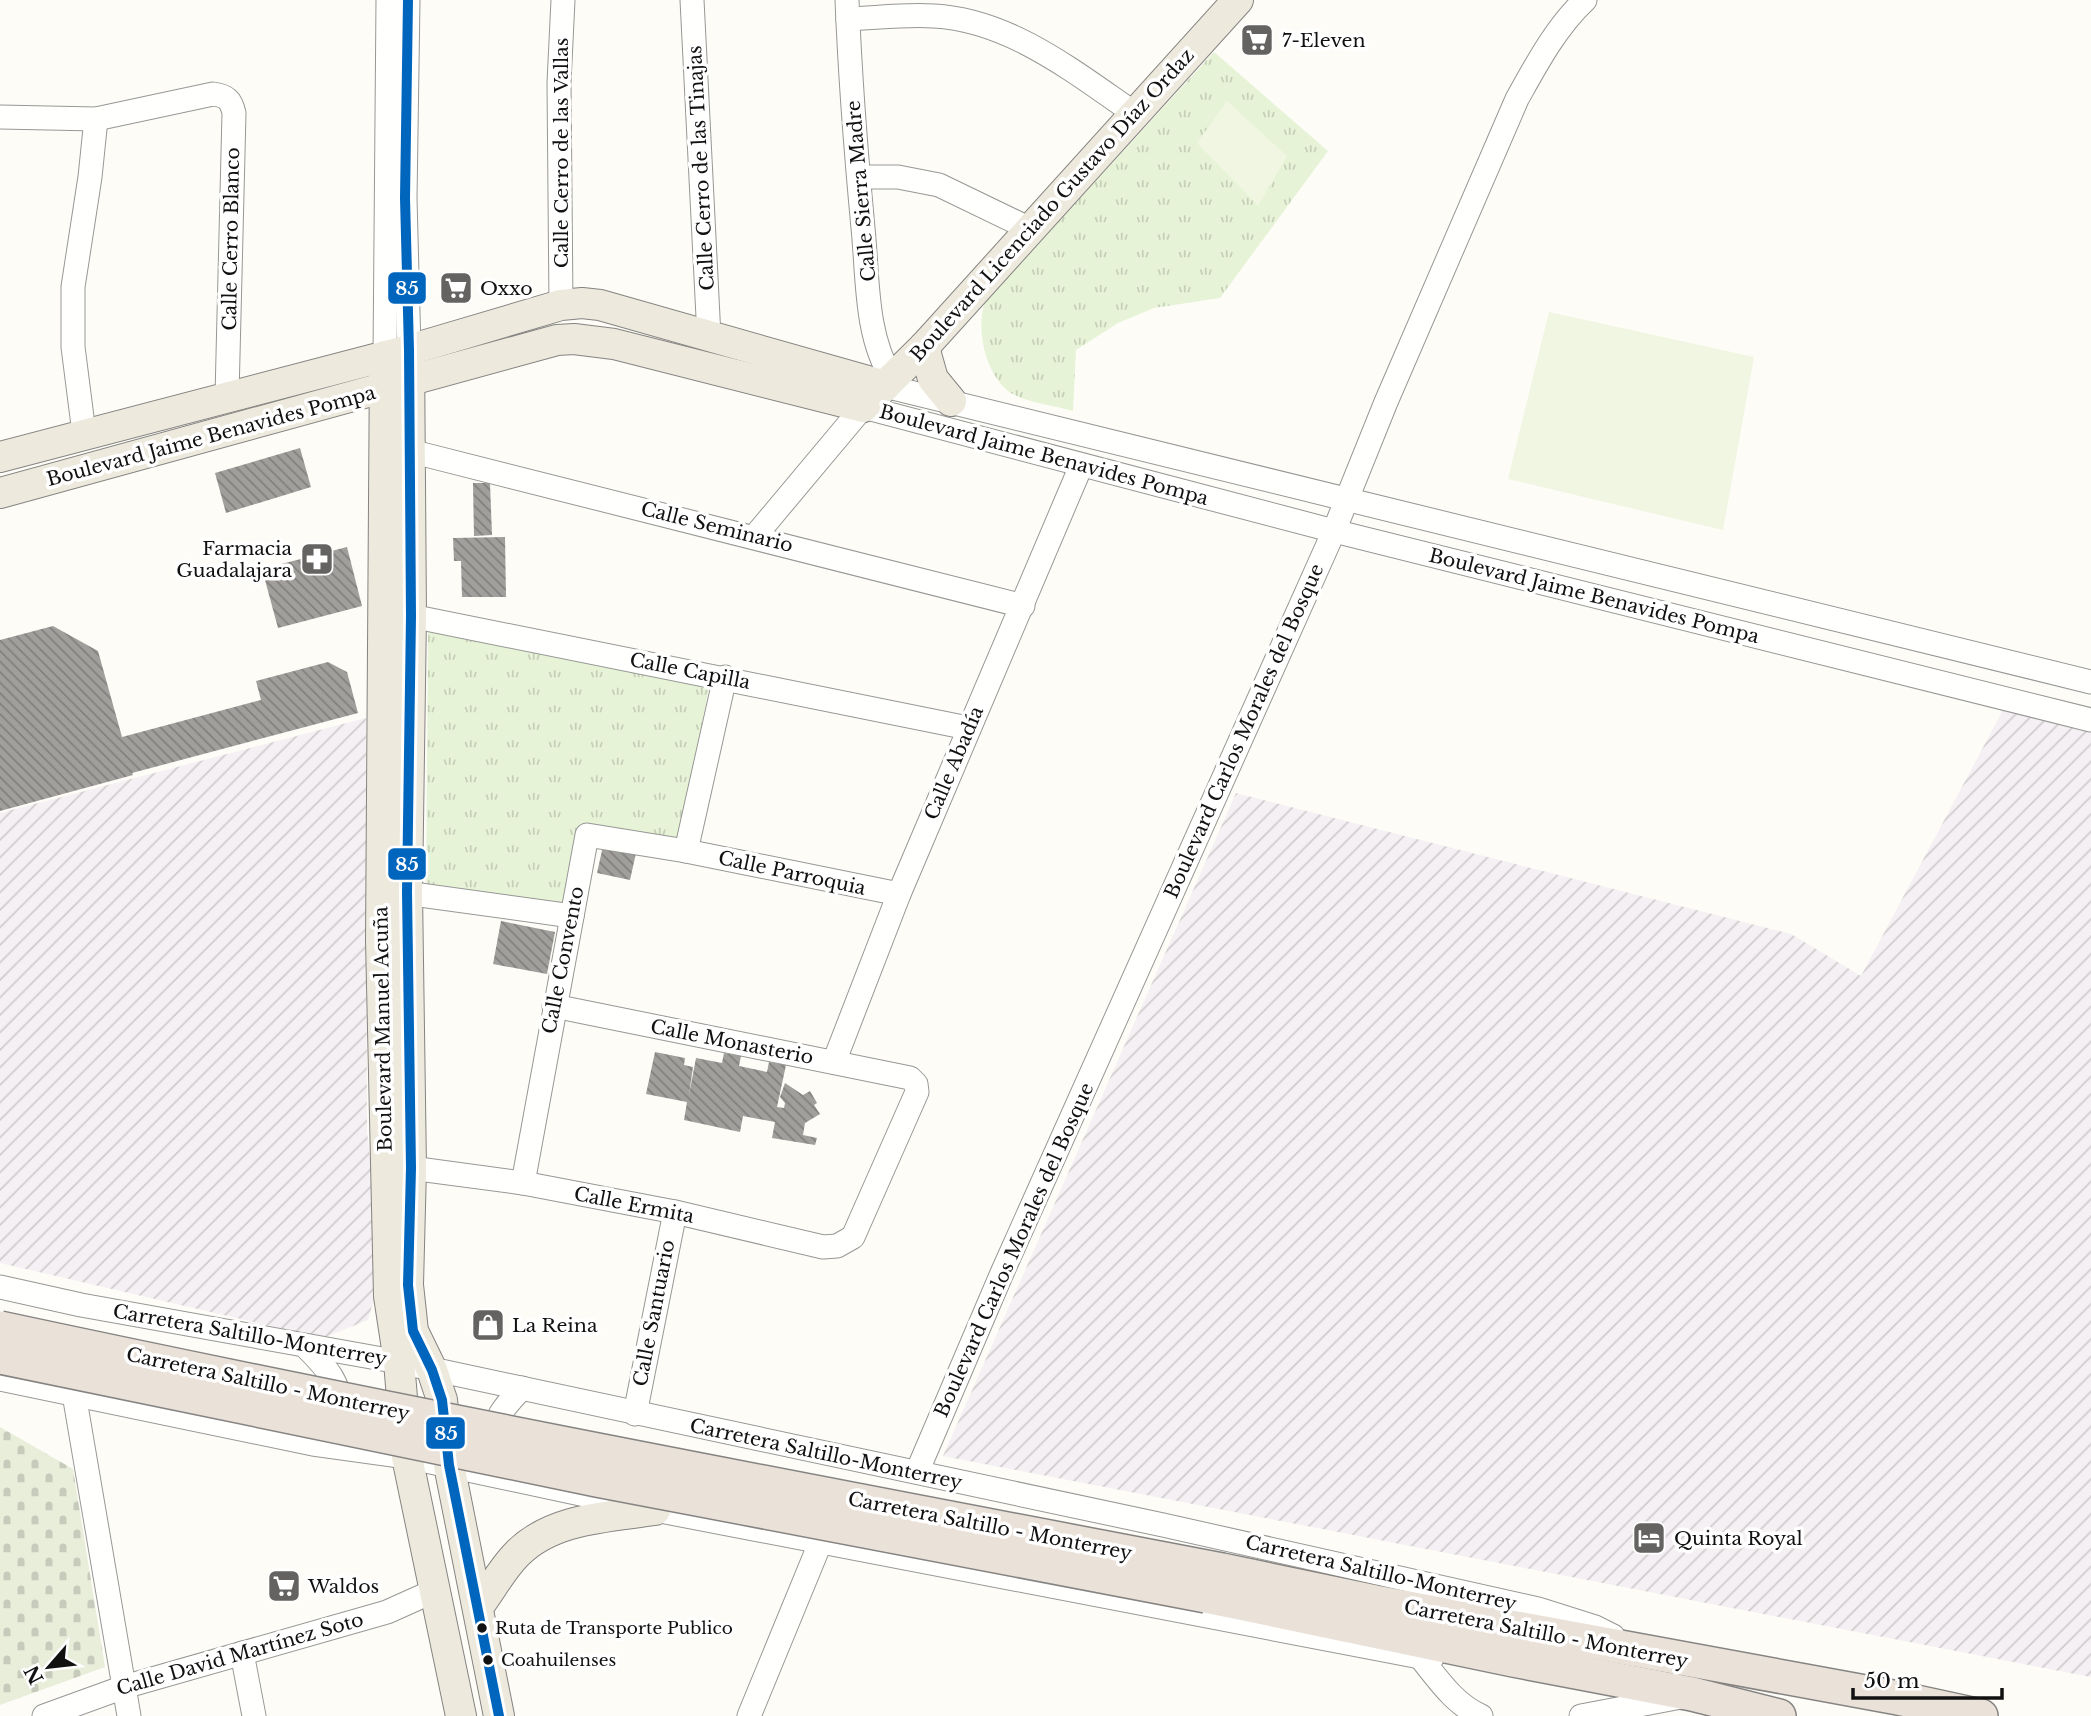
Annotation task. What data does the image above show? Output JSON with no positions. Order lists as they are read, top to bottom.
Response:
{
  "streets": {
    "highway": ["Carretera Saltillo - Monterrey"],
    "main road": ["Boulevard Licenciado Gustavo Díaz Ordaz", "Boulevard Jaime Benavides Pompa", "Boulevard Manuel Acuña"],
    "street": [
      "Calle Cerro de las Vallas",
      "Calle Cerro de las Tinajas",
      "Calle Sierra Madre",
      "Calle Cerro Blanco",
      "Calle Seminario",
      "Calle Capilla",
      "Boulevard Carlos Morales del Bosque",
      "Calle Abadía",
      "Calle Parroquia",
      "Calle Convento",
      "Calle Monasterio",
      "Calle Ermita",
      "Calle Santuario",
      "Carretera Saltillo-Monterrey",
      "Calle David Martínez Soto"
    ]
  },
  "crossings": [
    ["Calle Cerro de las Vallas", "Boulevard Jaime Benavides Pompa"],
    ["Calle Cerro de las Tinajas", "Boulevard Jaime Benavides Pompa"],
    ["Calle Sierra Madre", "Boulevard Licenciado Gustavo Díaz Ordaz"],
    ["Calle Sierra Madre", "Boulevard Jaime Benavides Pompa"],
    ["Boulevard Licenciado Gustavo Díaz Ordaz", "Boulevard Jaime Benavides Pompa"],
    ["Calle Cerro Blanco", "Boulevard Jaime Benavides Pompa"],
    ["Boulevard Jaime Benavides Pompa", "Boulevard Carlos Morales del Bosque"],
    ["Boulevard Jaime Benavides Pompa", "Calle Abadía"],
    ["Boulevard Jaime Benavides Pompa", "Boulevard Manuel Acuña"],
    ["Calle Seminario", "Calle Abadía"],
    ["Calle Seminario", "Boulevard Manuel Acuña"],
    ["Calle Capilla", "Calle Abadía"],
    ["Calle Capilla", "Boulevard Manuel Acuña"],
    ["Boulevard Carlos Morales del Bosque", "Carretera Saltillo-Monterrey"],
    ["Calle Abadía", "Calle Parroquia"],
    ["Calle Abadía", "Calle Monasterio"],
    ["Calle Parroquia", "Calle Convento"],
    ["Calle Convento", "Calle Monasterio"],
    ["Calle Convento", "Calle Ermita"],
    ["Boulevard Manuel Acuña", "Calle Ermita"],
    ["Boulevard Manuel Acuña", "Carretera Saltillo-Monterrey"],
    ["Boulevard Manuel Acuña", "Calle David Martínez Soto"],
    ["Calle Monasterio", "Calle Ermita"],
    ["Calle Ermita", "Calle Santuario"],
    ["Calle Santuario", "Carretera Saltillo-Monterrey"],
    ["Carretera Saltillo-Monterrey", "Carretera Saltillo - Monterrey"]
  ],
  "places": {
    "supermarket": ["7-Eleven", "Oxxo", "Waldos"],
    "pharmacy": ["Farmacia Guadalajara"],
    "shop": ["La Reina"],
    "hotel": ["Quinta Royal"],
    "other": ["Ruta de Transporte Publico", "Coahuilenses"]
  },
  "lines": ["transit line 85"],
  "scale_bar": "50 m",
  "north": "bottom left"
}
